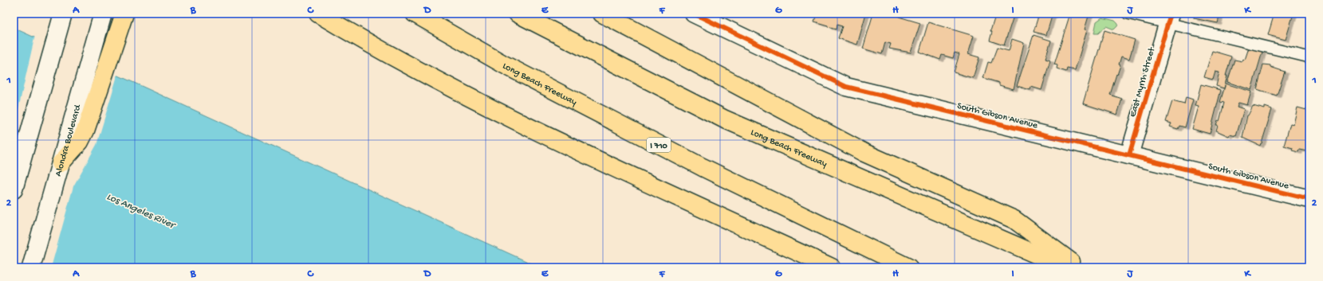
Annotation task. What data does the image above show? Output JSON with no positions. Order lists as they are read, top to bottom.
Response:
{
  "streets": {
    "highway": ["Long Beach Freeway", "I 710"],
    "street": ["East Myrrh Street", "South Gibson Avenue", "Alondra Boulevard"]
  },
  "crossings": [
    ["East Myrrh Street", "South Gibson Avenue"]
  ],
  "water": ["Los Angeles River"],
  "grid": {
    "columns": [
      "A",
      "B",
      "C",
      "D",
      "E",
      "F",
      "G",
      "H",
      "I",
      "J",
      "K"
    ],
    "rows": ["1", "2"]
  }
}
